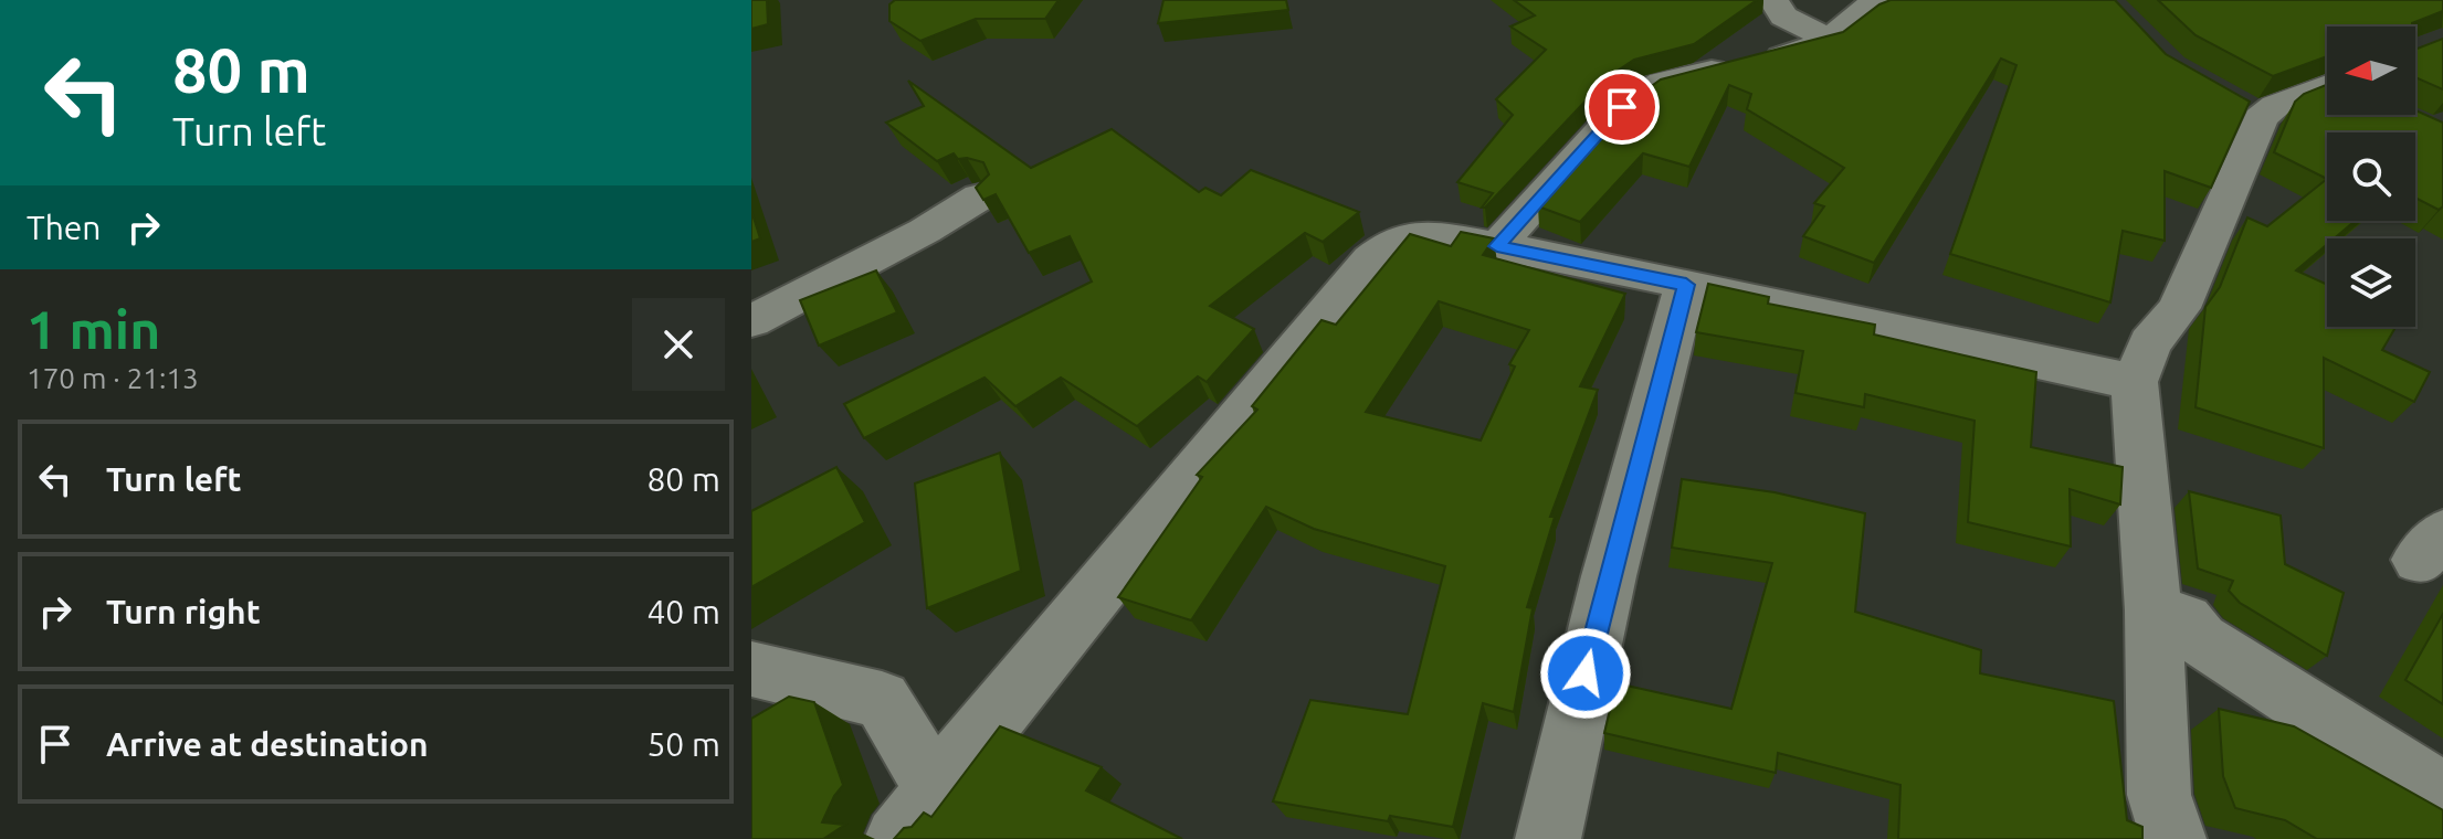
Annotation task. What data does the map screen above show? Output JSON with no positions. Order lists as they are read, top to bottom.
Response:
{
  "north": "left",
  "page": {
    "turn": ["80 m", "Turn left"],
    "then": "Then",
    "heading": ["1 min", "170 m · 21:13"],
    "list": [
      {
        "name": "Turn left",
        "value": "80 m"
      },
      {
        "name": "Turn right",
        "value": "40 m"
      },
      {
        "name": "Arrive at destination",
        "value": "50 m"
      }
    ]
  }
}
